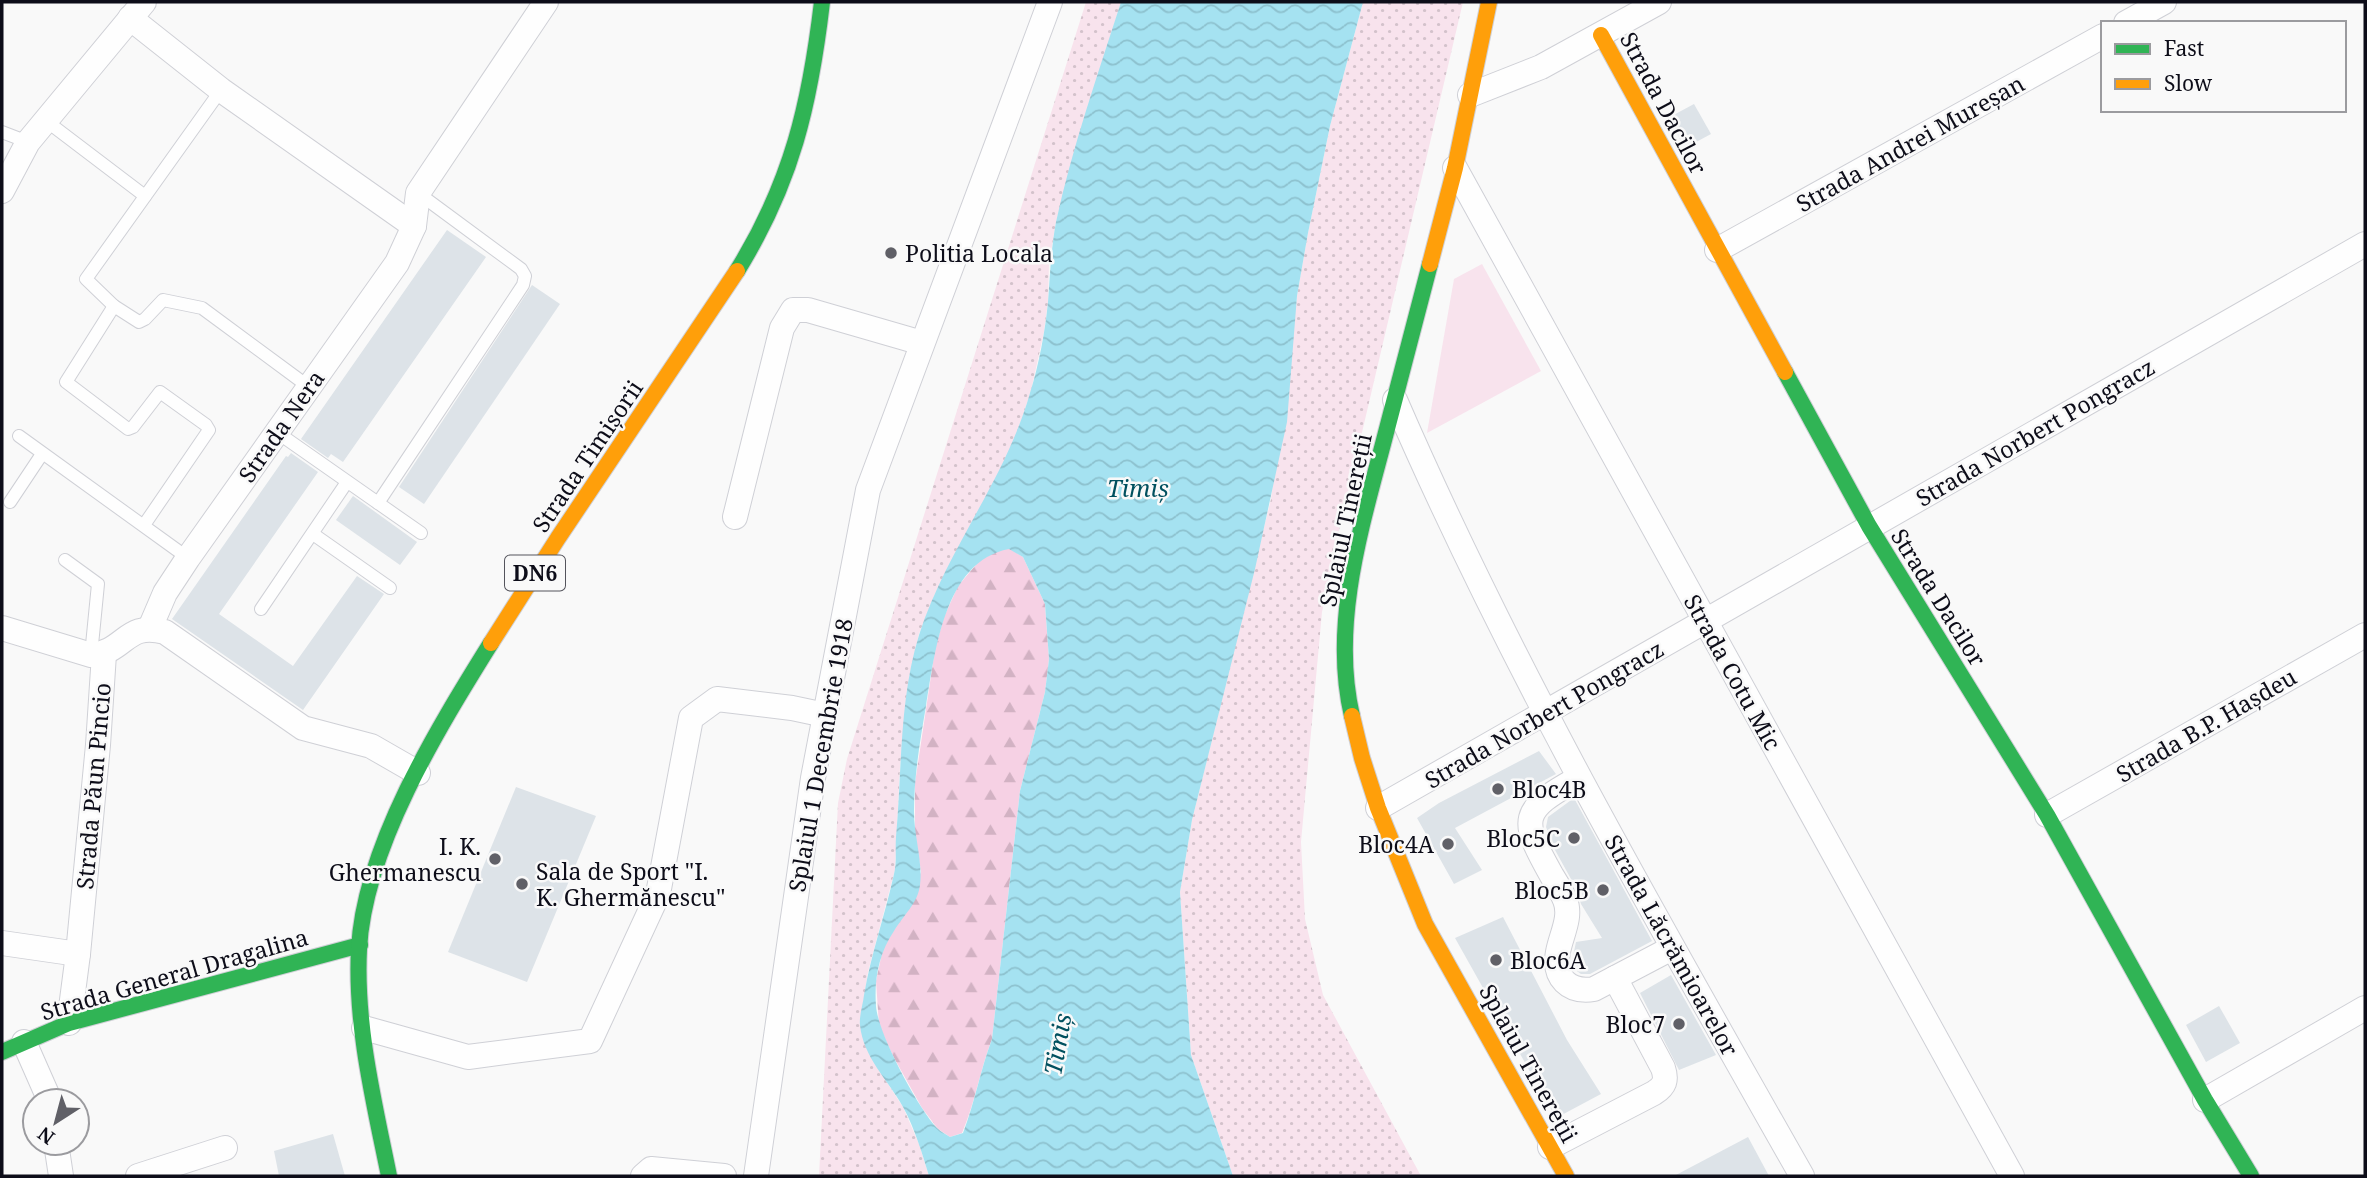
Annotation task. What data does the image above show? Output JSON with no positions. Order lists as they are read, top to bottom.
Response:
{
  "streets": {
    "street": [
      "Strada Dacilor",
      "Strada Andrei Mureșan",
      "Strada Nera",
      "Strada Norbert Pongracz",
      "Strada Timișorii",
      "Splaiul Tinereții",
      "DN6",
      "Strada Cotu Mic",
      "Strada B.P. Hașdeu",
      "Splaiul 1 Decembrie 1918",
      "Strada Păun Pincio",
      "Strada Lăcrămioarelor",
      "Strada General Dragalina"
    ]
  },
  "crossings": [
    ["Strada Dacilor", "Strada Andrei Mureșan"],
    ["Strada Dacilor", "Strada Norbert Pongracz"],
    ["Strada Dacilor", "Strada B.P. Hașdeu"],
    ["Strada Norbert Pongracz", "Splaiul Tinereții"],
    ["Strada Norbert Pongracz", "Strada Cotu Mic"],
    ["Strada Norbert Pongracz", "Strada Lăcrămioarelor"],
    ["Strada Timișorii", "Strada General Dragalina"],
    ["Splaiul Tinereții", "Strada Cotu Mic"],
    ["Splaiul Tinereții", "Strada Lăcrămioarelor"],
    ["Strada Păun Pincio", "Strada General Dragalina"]
  ],
  "water": ["Timiș"],
  "places": [
    "Politia Locala",
    "Bloc4B",
    "Bloc5C",
    "Bloc4A",
    "I. K. Ghermanescu",
    "Sala de Sport \"I. K. Ghermănescu\"",
    "Bloc5B",
    "Bloc6A",
    "Bloc7"
  ],
  "legend": ["Fast", "Slow"],
  "north": "bottom left"
}
